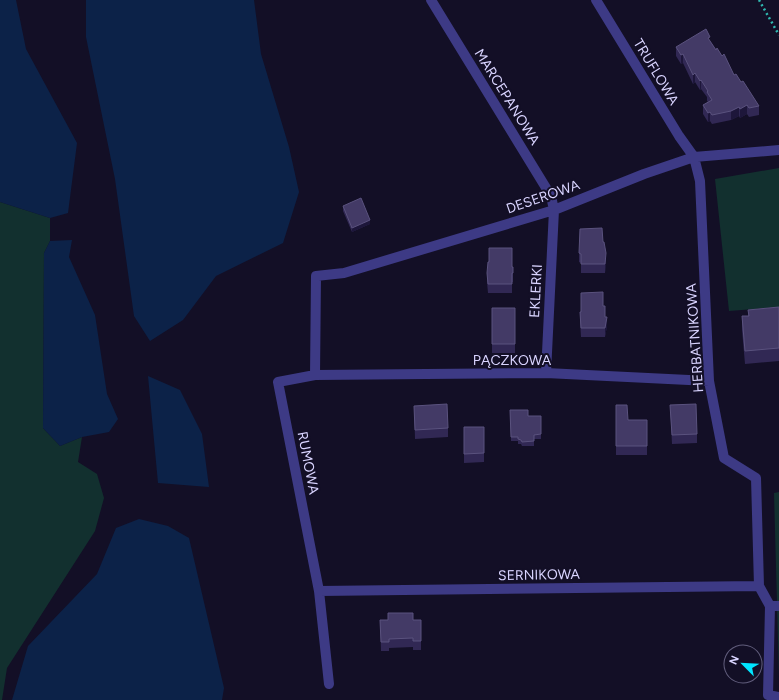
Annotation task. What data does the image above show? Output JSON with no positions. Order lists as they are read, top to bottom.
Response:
{
  "streets": {
    "street": [
      "TRUFLOWA",
      "MARCEPANOWA",
      "DESEROWA",
      "EKLERKI",
      "HERBATNIKOWA",
      "PĄCZKOWA",
      "RUMOWA",
      "SERNIKOWA"
    ]
  },
  "crossings": [
    ["TRUFLOWA", "DESEROWA"],
    ["TRUFLOWA", "HERBATNIKOWA"],
    ["MARCEPANOWA", "DESEROWA"],
    ["MARCEPANOWA", "EKLERKI"],
    ["DESEROWA", "EKLERKI"],
    ["DESEROWA", "HERBATNIKOWA"],
    ["DESEROWA", "PĄCZKOWA"],
    ["DESEROWA", "RUMOWA"],
    ["EKLERKI", "PĄCZKOWA"],
    ["HERBATNIKOWA", "PĄCZKOWA"],
    ["HERBATNIKOWA", "SERNIKOWA"],
    ["PĄCZKOWA", "RUMOWA"],
    ["RUMOWA", "SERNIKOWA"]
  ],
  "north": "top left"
}
